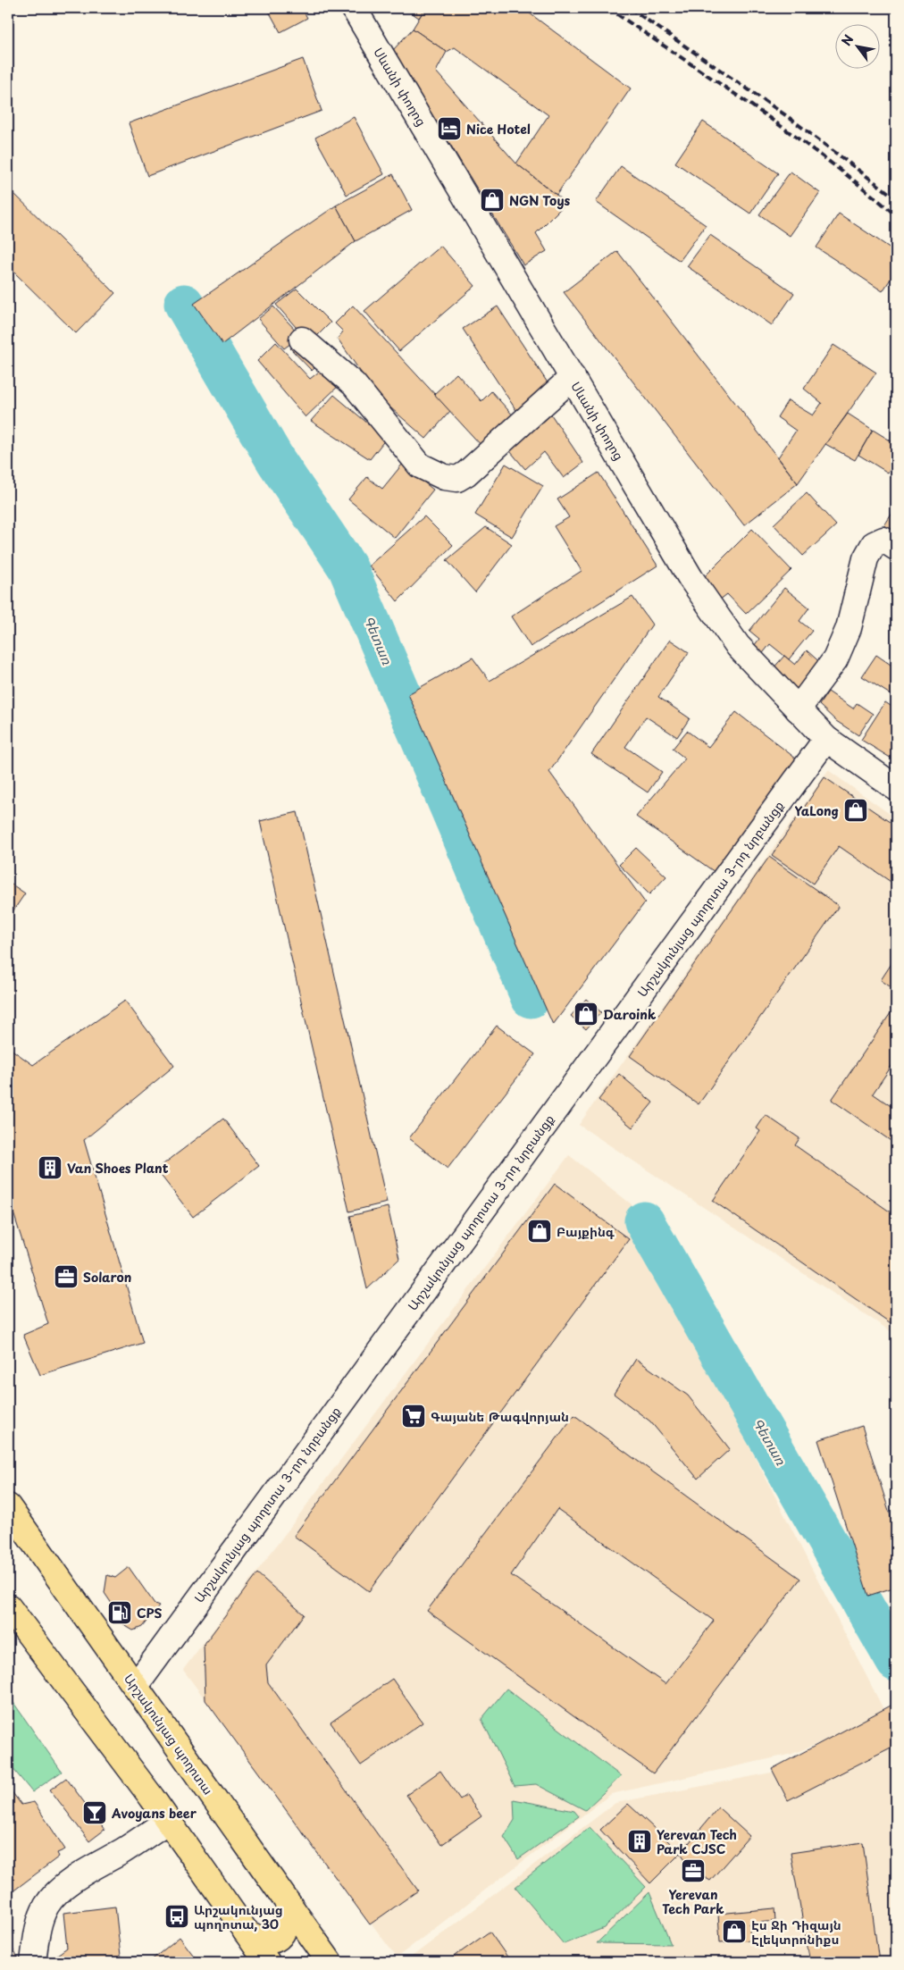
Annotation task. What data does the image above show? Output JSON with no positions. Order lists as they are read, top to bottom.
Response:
{
  "streets": {
    "main road": ["Արշակունյաց պողոտա"],
    "street": ["Սևանի փողոց", "Արշակունյաց պողոտա 3-րդ նրբանցք"]
  },
  "crossings": [
    ["Սևանի փողոց", "Արշակունյաց պողոտա 3-րդ նրբանցք"],
    ["Արշակունյաց պողոտա 3-րդ նրբանցք", "Արշակունյաց պողոտա"]
  ],
  "water": ["Գետառ"],
  "places": {
    "hotel": ["Nice Hotel"],
    "shop": [
      "NGN Toys",
      "YaLong",
      "Daroink",
      "Բայքինգ",
      "Էս Ջի Դիզայն Էլեկտրոնիքս"
    ],
    "building": ["Van Shoes Plant", "Yerevan Tech Park CJSC"],
    "office": ["Solaron", "Yerevan Tech Park"],
    "supermarket": ["Գայանե Թագվորյան"],
    "fuel station": ["CPS"],
    "bar": ["Avoyans beer"],
    "bus stop": ["Արշակունյաց պողոտա, 30"]
  },
  "north": "top left"
}
